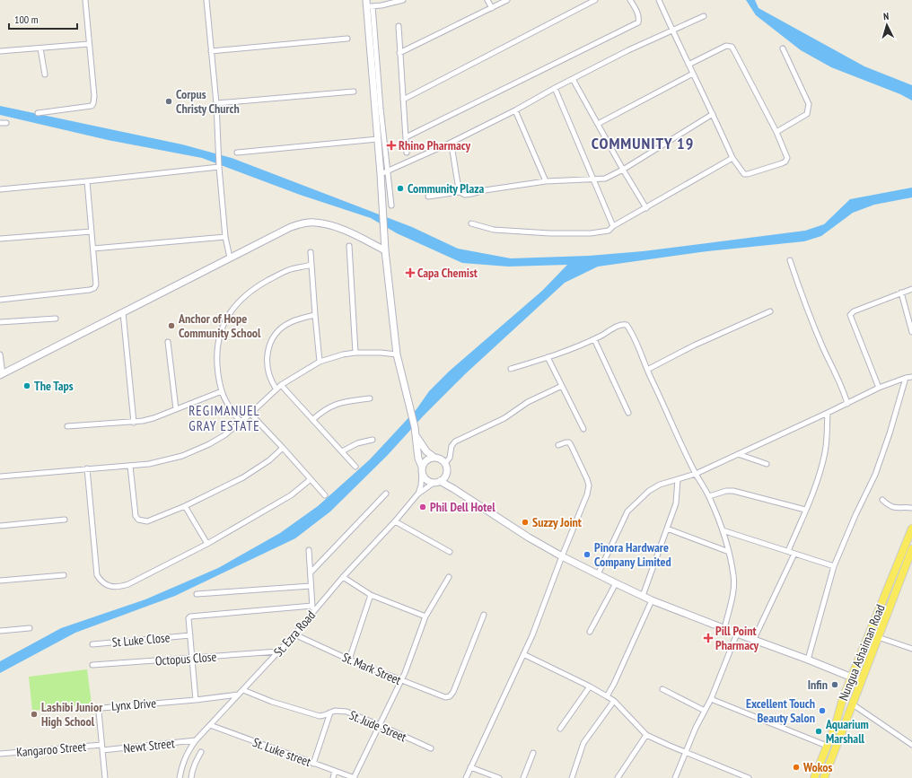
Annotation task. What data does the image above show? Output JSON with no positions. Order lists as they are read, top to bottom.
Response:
{
  "streets": {
    "main road": ["Nungua Ashaiman Road"],
    "street": [
      "St. Ezra Road",
      "St Luke Close",
      "Octopus Close",
      "St. Mark Street",
      "Lynx Drive",
      "St. Jude Street",
      "Newt Street",
      "Kangaroo Street",
      "St. Luke street"
    ]
  },
  "crossings": [
    ["St. Ezra Road", "Octopus Close"],
    ["St. Ezra Road", "St. Mark Street"],
    ["St. Ezra Road", "Lynx Drive"],
    ["St. Ezra Road", "St. Jude Street"],
    ["St. Ezra Road", "Newt Street"],
    ["St. Ezra Road", "St. Luke street"],
    ["Lynx Drive", "Newt Street"],
    ["Lynx Drive", "Kangaroo Street"],
    ["Newt Street", "Kangaroo Street"]
  ],
  "districts": ["COMMUNITY 19", "REGIMANUEL GRAY ESTATE"],
  "places": {
    "other": [
      "Corpus Christy Church",
      "Community Plaza",
      "Anchor of Hope Community School",
      "The Taps",
      "Phil Dell Hotel",
      "Suzzy Joint",
      "Pinora Hardware Company Limited",
      "Infin",
      "Excellent Touch Beauty Salon",
      "Lashibi Junior High School",
      "Aquarium Marshall",
      "Wokos"
    ],
    "health": ["Rhino Pharmacy", "Capa Chemist", "Pill Point Pharmacy"]
  },
  "scale_bar": "100 m",
  "north": "top"
}
